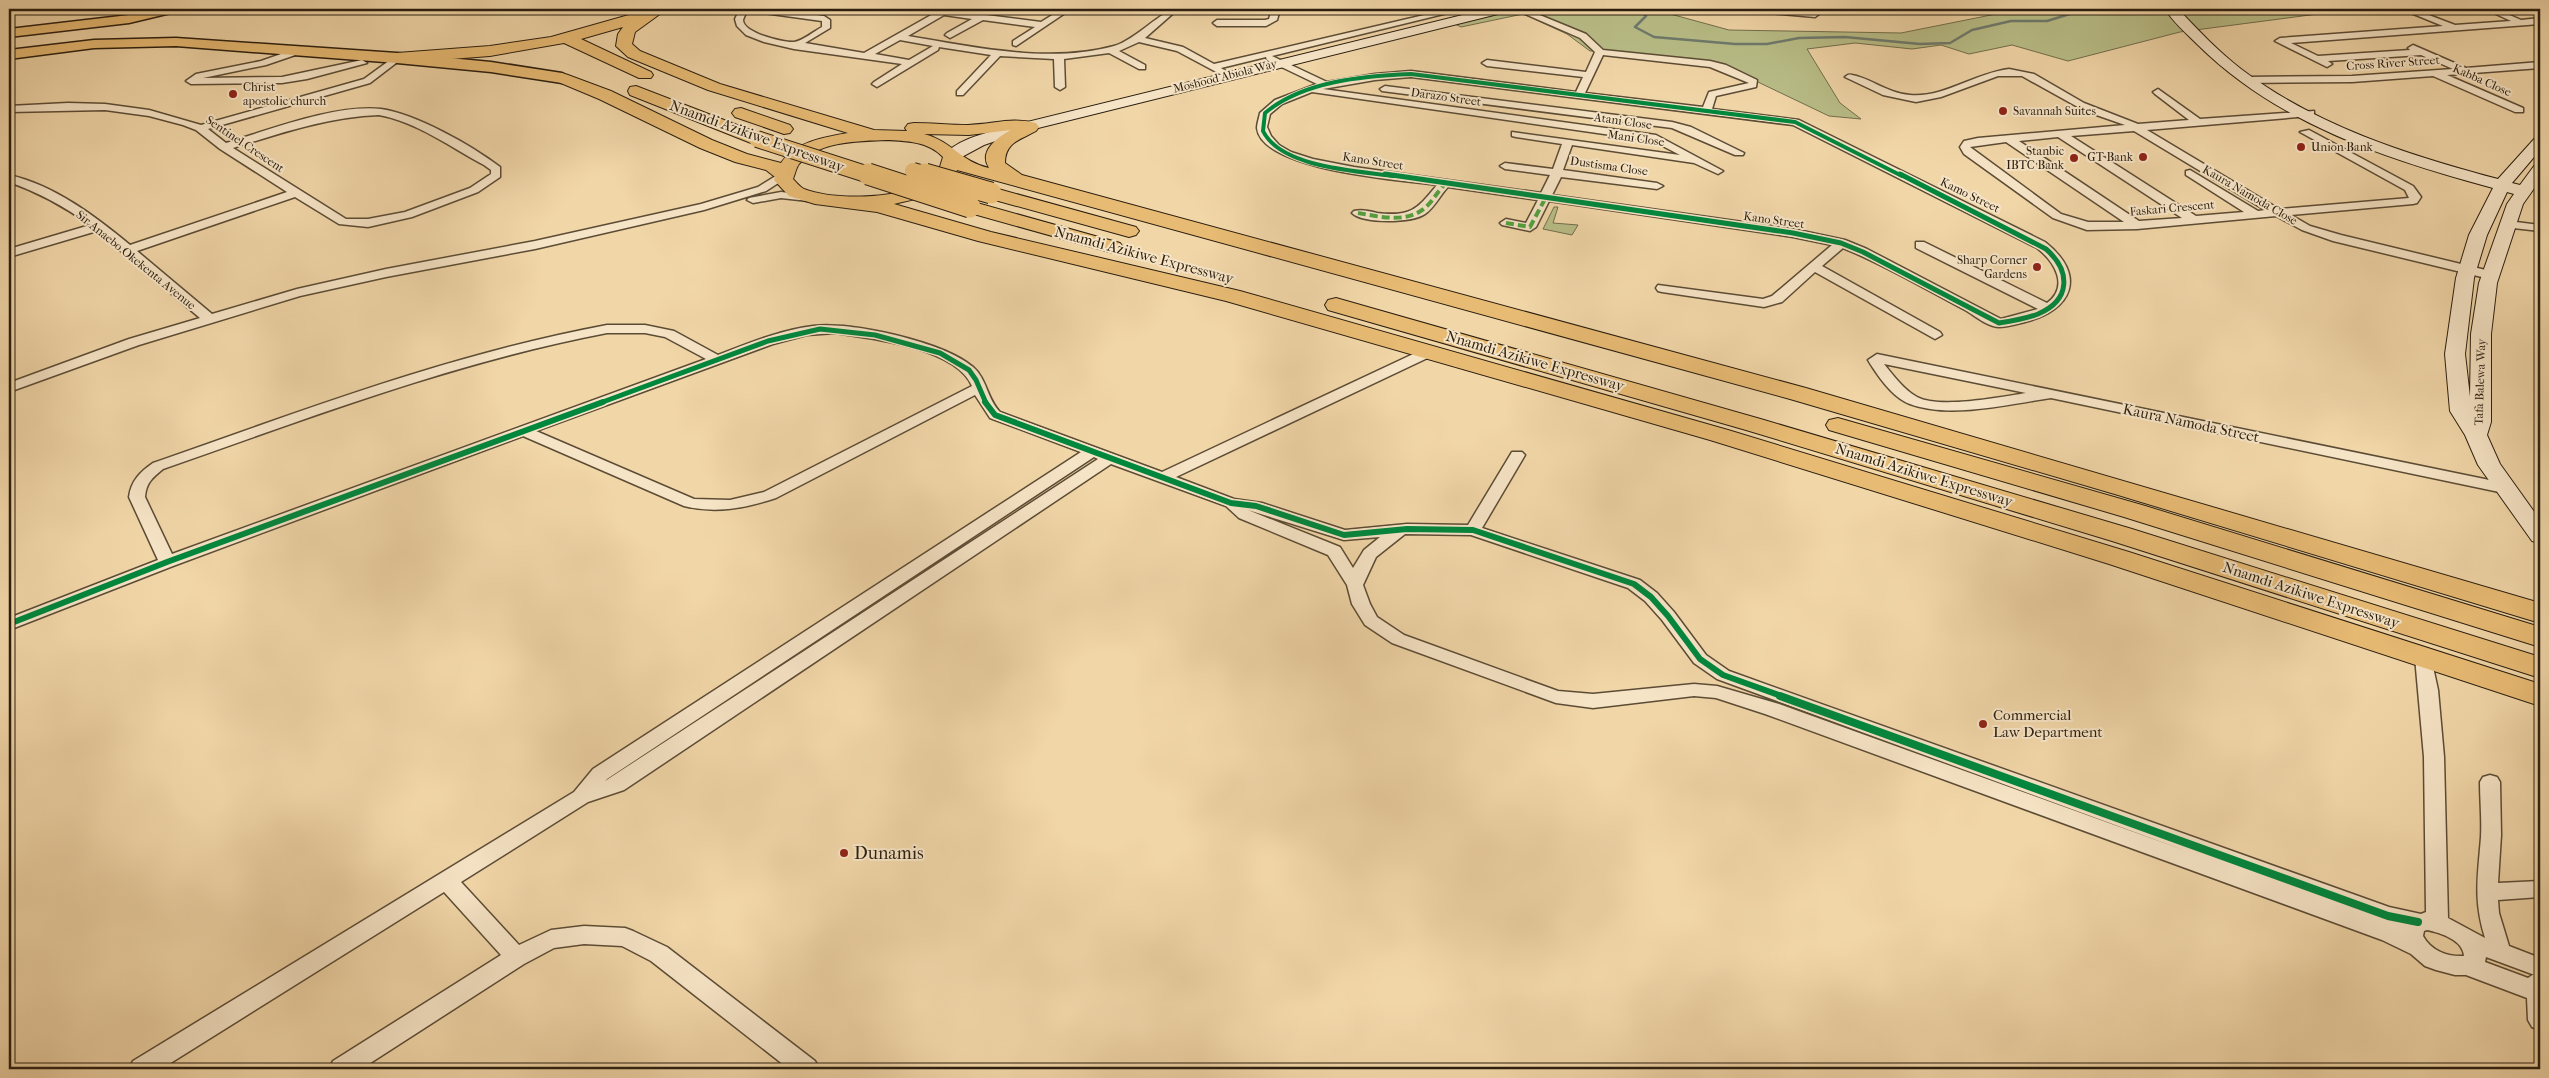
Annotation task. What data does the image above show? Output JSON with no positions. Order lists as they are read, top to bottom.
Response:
{
  "streets": {
    "highway": ["Nnamdi Azikiwe Expressway"],
    "main road": ["Moshood Abiola Way", "Tafa Balewa Way"],
    "street": [
      "Cross River Street",
      "Kabba Close",
      "Darazo Street",
      "Atani Close",
      "Mani Close",
      "Sentinel Crescent",
      "Kano Street",
      "Dustisma Close",
      "Kamo Street",
      "Kaura Namoda Close",
      "Faskari Crescent",
      "Sir Anaebo Okekenta Avenue",
      "Kaura Namoda Street"
    ]
  },
  "crossings": [
    ["Cross River Street", "Kabba Close"],
    ["Darazo Street", "Atani Close"],
    ["Darazo Street", "Kano Street"],
    ["Atani Close", "Mani Close"],
    ["Kano Street", "Kamo Street"],
    ["Kaura Namoda Close", "Faskari Crescent"]
  ],
  "places": [
    "Christ apostolic church",
    "Savannah Suites",
    "Union Bank",
    "GT Bank",
    "Stanbic IBTC Bank",
    "Sharp Corner Gardens",
    "Commercial Law Department",
    "Dunamis"
  ]
}
